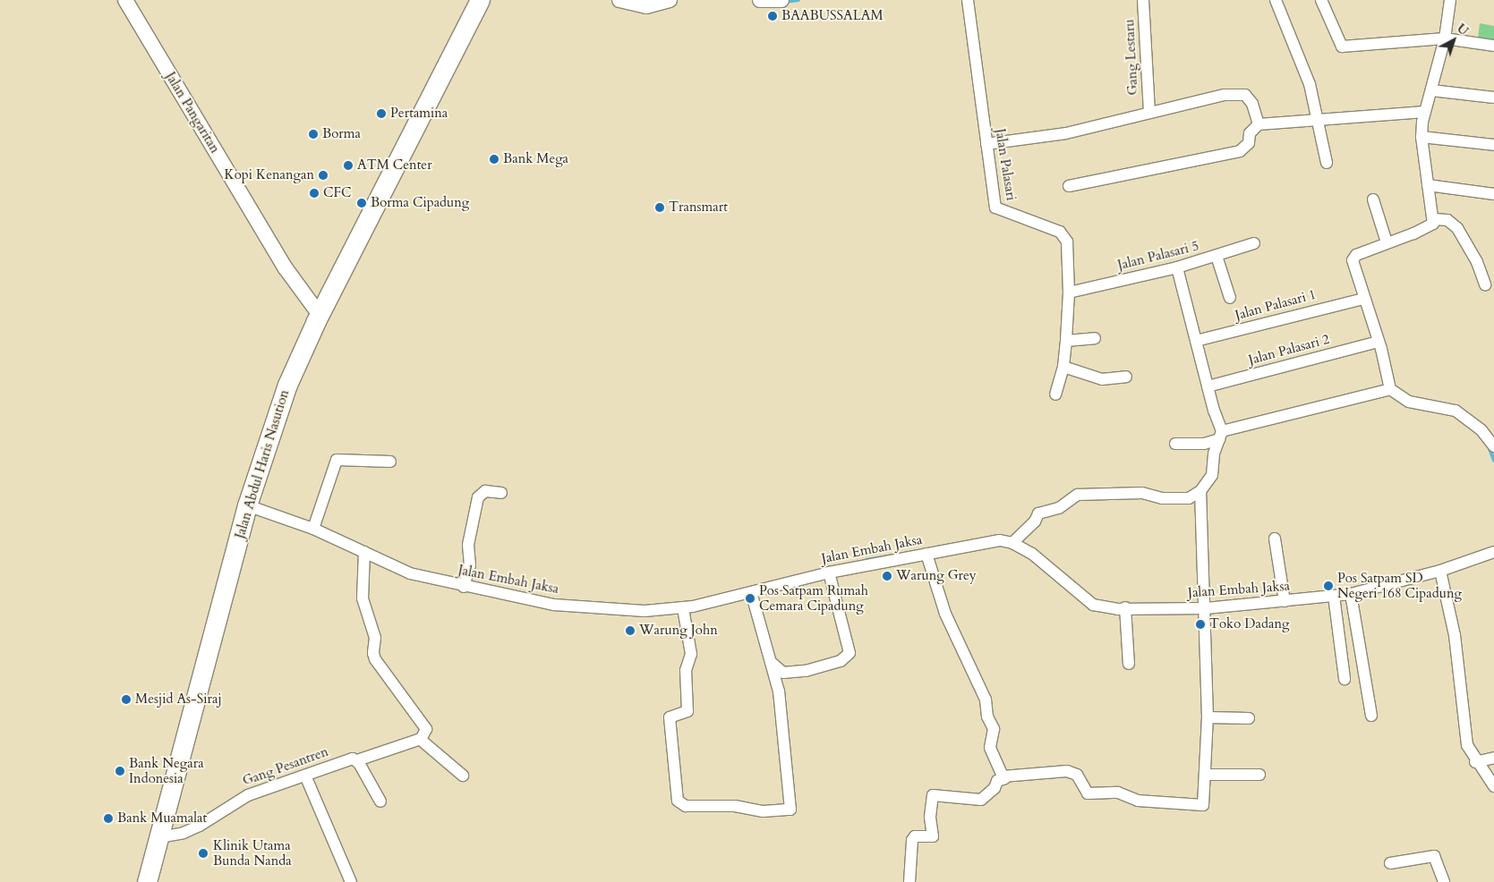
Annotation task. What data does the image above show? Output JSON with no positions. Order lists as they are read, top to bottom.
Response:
{
  "streets": {
    "highway": ["Jalan Abdul Haris Nasution"],
    "street": [
      "Gang Lestaru",
      "Jalan Pangaritan",
      "Jalan Palasari",
      "Jalan Palasari 5",
      "Jalan Palasari 1",
      "Jalan Palasari 2",
      "Jalan Embah Jaksa",
      "Gang Pesantren"
    ]
  },
  "crossings": [
    ["Jalan Pangaritan", "Jalan Abdul Haris Nasution"],
    ["Jalan Palasari", "Jalan Palasari 5"],
    ["Jalan Abdul Haris Nasution", "Jalan Embah Jaksa"],
    ["Jalan Abdul Haris Nasution", "Gang Pesantren"]
  ],
  "places": [
    "BAABUSSALAM",
    "Pertamina",
    "Borma",
    "Bank Mega",
    "ATM Center",
    "Kopi Kenangan",
    "CFC",
    "Borma Cipadung",
    "Transmart",
    "Warung Grey",
    "Pos Satpam SD Negeri 168 Cipadung",
    "Pos Satpam Rumah Cemara Cipadung",
    "Toko Dadang",
    "Warung John",
    "Mesjid As-Siraj",
    "Bank Negara Indonesia",
    "Bank Muamalat",
    "Klinik Utama Bunda Nanda"
  ],
  "north": "top right"
}
